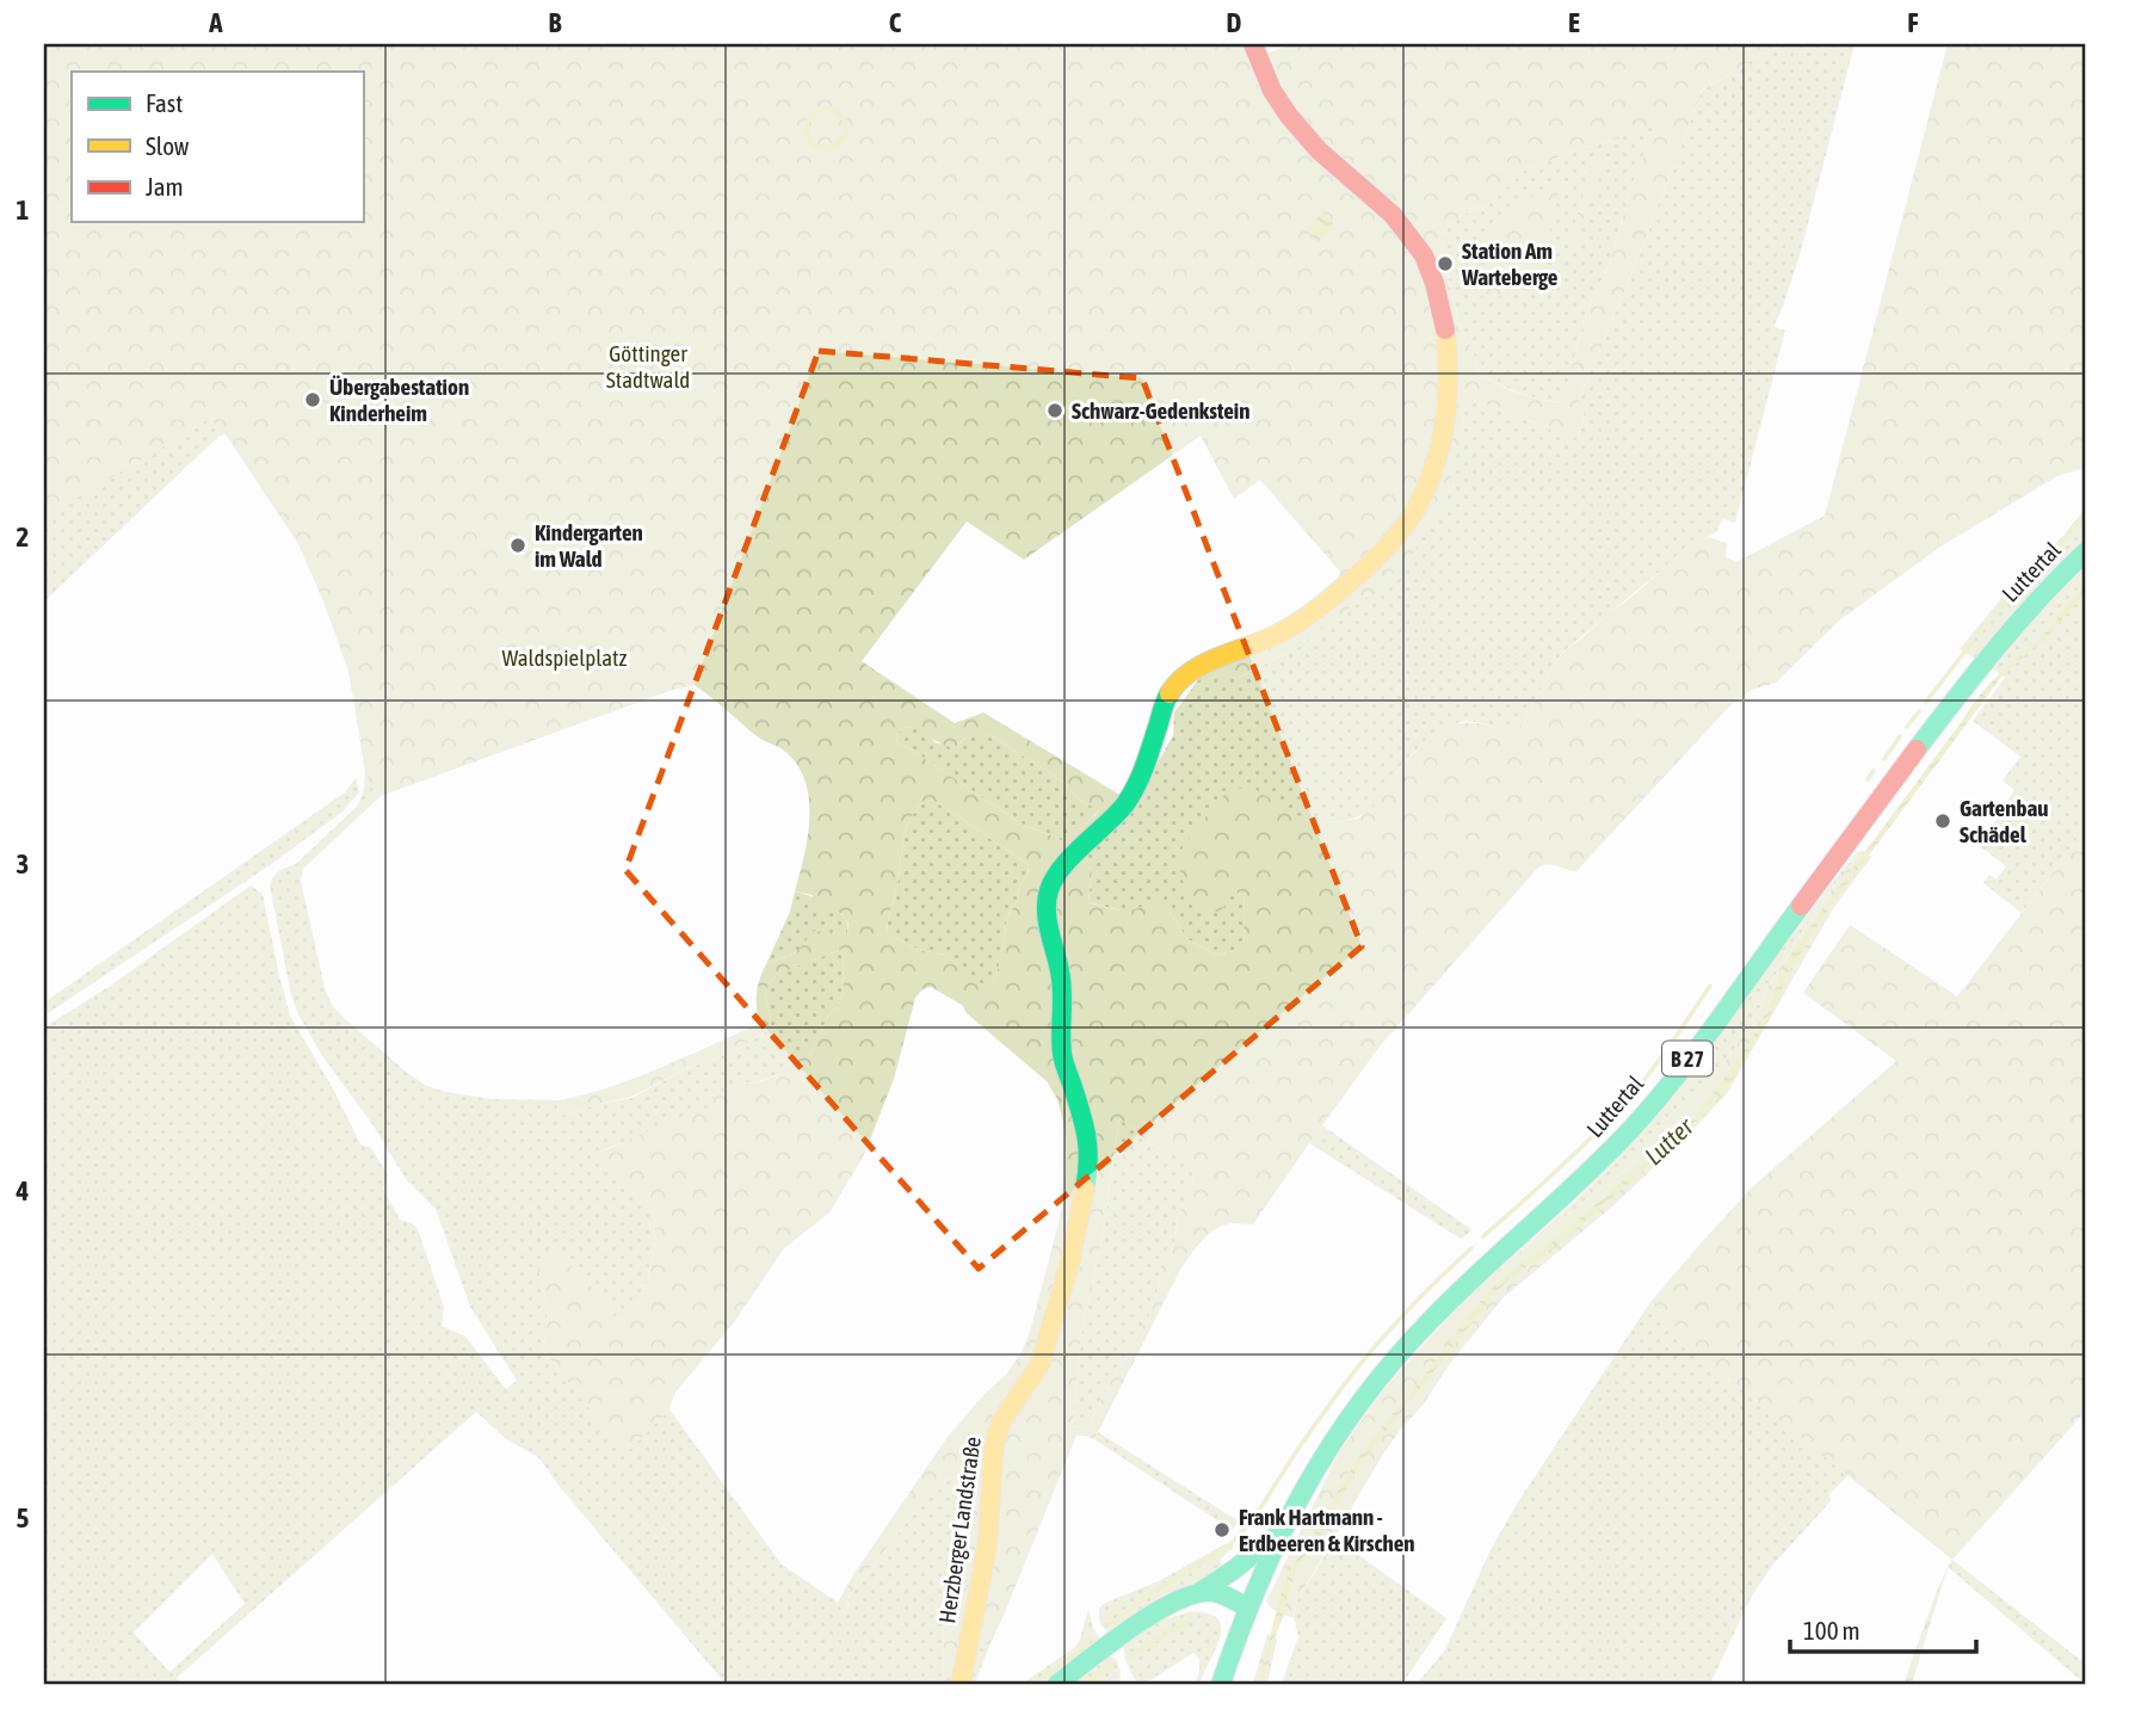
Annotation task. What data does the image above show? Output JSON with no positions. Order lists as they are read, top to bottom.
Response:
{
  "streets": {
    "street": ["Luttertal", "B 27", "Herzberger Landstraße"]
  },
  "crossings": [
    ["Luttertal", "B 27"]
  ],
  "water": ["Lutter"],
  "parks": ["Göttinger Stadtwald", "Waldspielplatz"],
  "places": [
    "Station Am Warteberge",
    "Übergabestation Kinderheim",
    "Schwarz-Gedenkstein",
    "Kindergarten im Wald",
    "Gartenbau Schädel",
    "Frank Hartmann - Erdbeeren & Kirschen"
  ],
  "legend": ["Fast", "Slow", "Jam"],
  "scale_bar": "100 m",
  "grid": {
    "columns": [
      "A",
      "B",
      "C",
      "D",
      "E",
      "F"
    ],
    "rows": [
      "1",
      "2",
      "3",
      "4",
      "5"
    ]
  }
}
